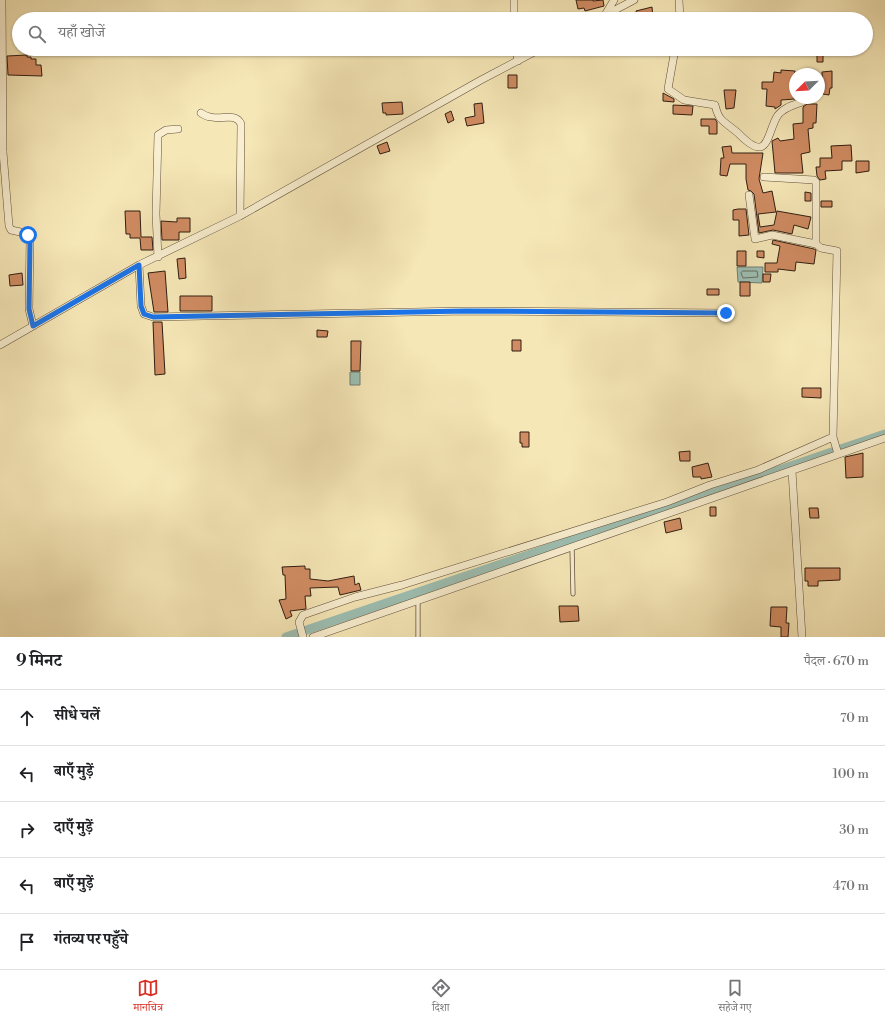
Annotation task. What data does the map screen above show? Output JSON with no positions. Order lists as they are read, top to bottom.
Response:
{
  "north": "bottom left",
  "page": {
    "search": "यहाँ खोजें",
    "heading": ["9 मिनट", "पैदल · 670 m"],
    "list": [
      ["सीधे चलें", "70 m"],
      ["बाएँ मुड़ें", "100 m"],
      ["दाएँ मुड़ें", "30 m"],
      ["बाएँ मुड़ें", "470 m"],
      "गंतव्य पर पहुँचे"
    ],
    "nav": ["मानचित्र", "दिशा", "सहेजे गए"]
  }
}
